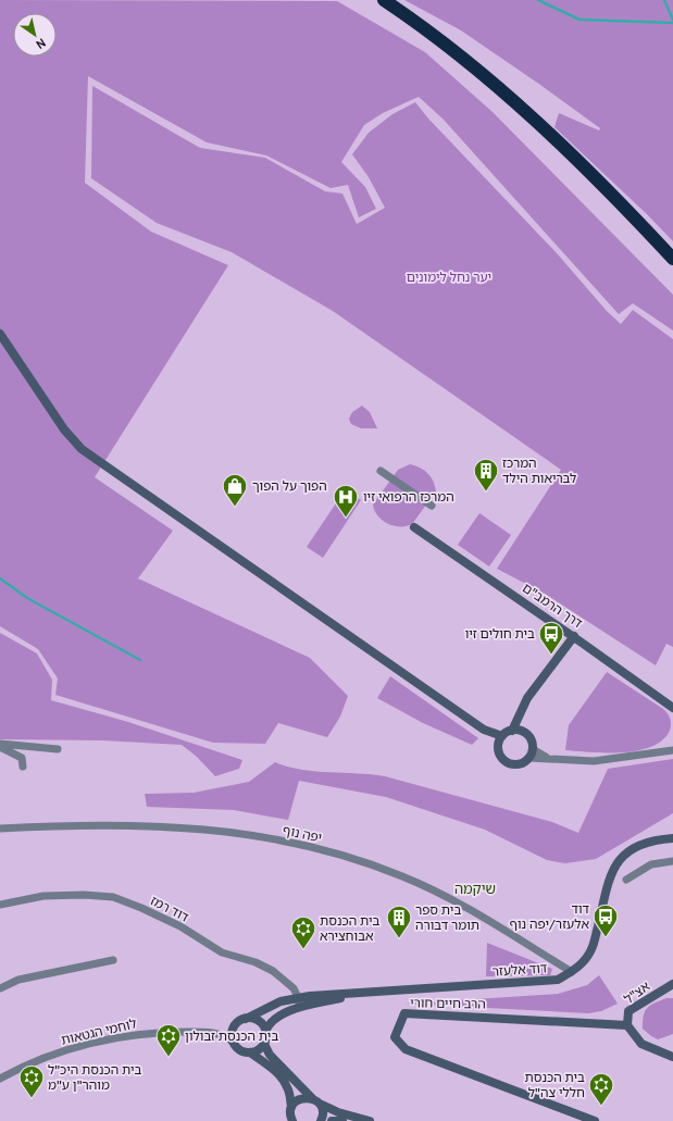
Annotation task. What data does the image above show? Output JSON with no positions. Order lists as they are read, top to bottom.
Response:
{
  "streets": {
    "street": [
      "דרך הרמב\"ם",
      "יפה נוף",
      "דוד רמז",
      "דוד אלעזר",
      "אצ\"ל",
      "הרב חיים חורי",
      "לוחמי הגטאות"
    ]
  },
  "crossings": [
    ["יפה נוף", "דוד אלעזר"],
    ["דוד רמז", "דוד אלעזר"],
    ["דוד אלעזר", "לוחמי הגטאות"],
    ["אצ\"ל", "הרב חיים חורי"]
  ],
  "districts": ["שיקמה"],
  "parks": ["יער נחל לימונים"],
  "places": {
    "building": ["המרכז לבריאות הילד", "בית ספר תומר דבורה"],
    "shop": ["הפוך על הפוך"],
    "hospital": ["המרכז הרפואי זיו"],
    "bus stop": ["בית חולים זיו", "דוד אלעזר/יפה נוף"],
    "synagogue": [
      "בית הכנסת אבוחצירא",
      "בית הכנסת זבולון",
      "בית הכנסת היכ\"ל מוהר\"ן ע\"מ",
      "בית הכנסת חללי צה\"ל"
    ]
  },
  "north": "bottom right"
}
